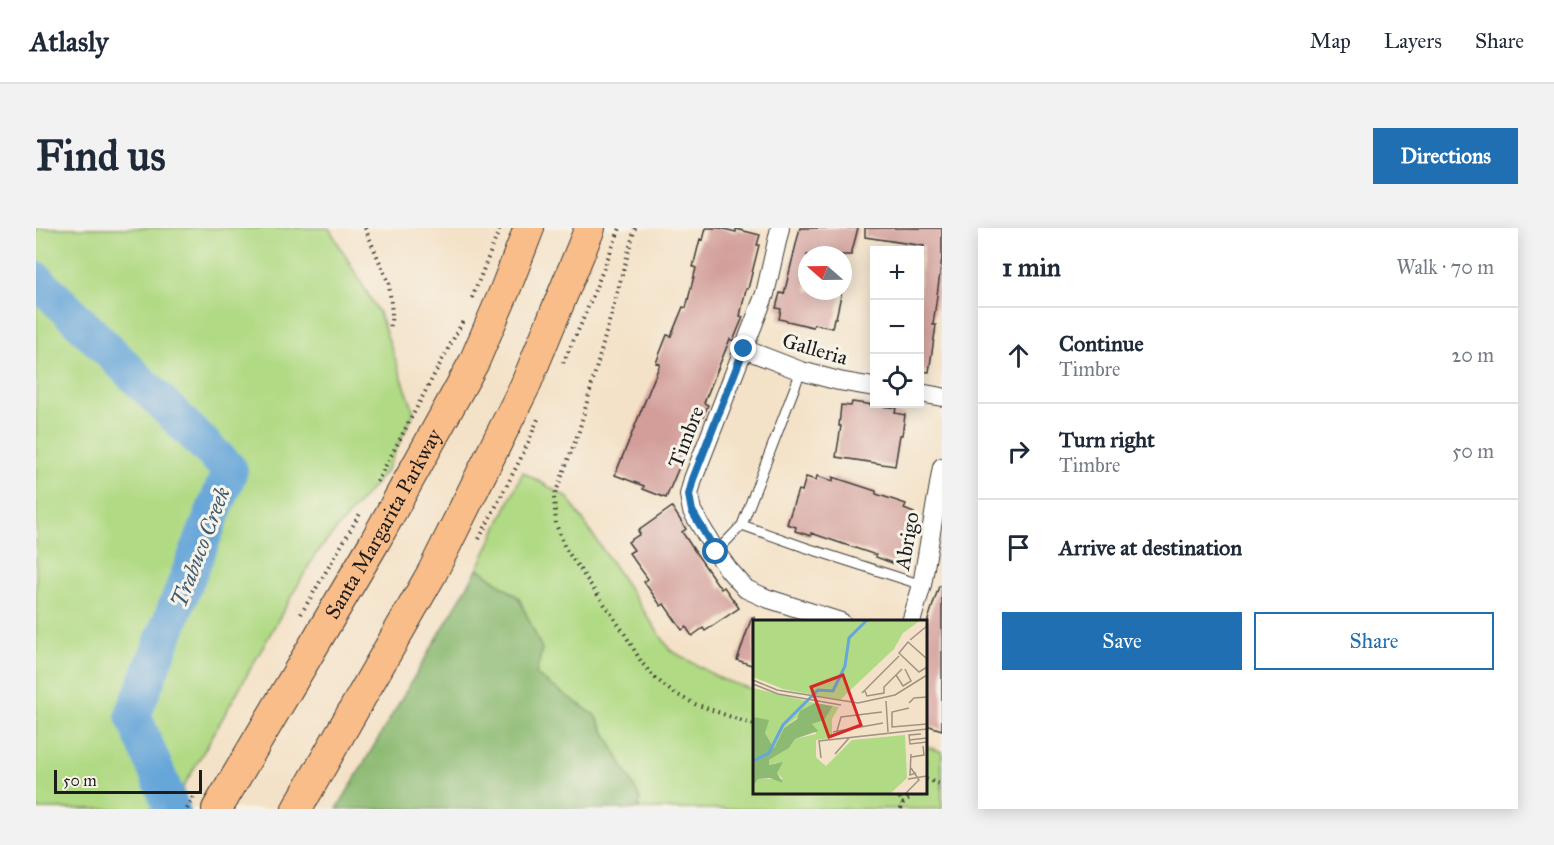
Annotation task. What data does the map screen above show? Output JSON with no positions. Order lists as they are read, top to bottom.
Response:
{
  "streets": {
    "main road": ["Santa Margarita Parkway"],
    "street": ["Galleria", "Timbre", "Abrigo"]
  },
  "crossings": [
    ["Galleria", "Timbre"]
  ],
  "water": ["Trabuco Creek"],
  "scale_bar": "50 m",
  "north": "left",
  "page": {
    "header": "Atlasly",
    "nav": ["Map", "Layers", "Share"],
    "buttons": [
      "Directions",
      ["Save", "Share"]
    ],
    "title": "Find us",
    "heading": ["1 min", "Walk · 70 m"],
    "map_buttons": ["+", "−"],
    "list": [
      ["Continue", "Timbre", "20 m"],
      ["Turn right", "Timbre", "50 m"],
      "Arrive at destination"
    ],
    "scale": "50 m"
  }
}
